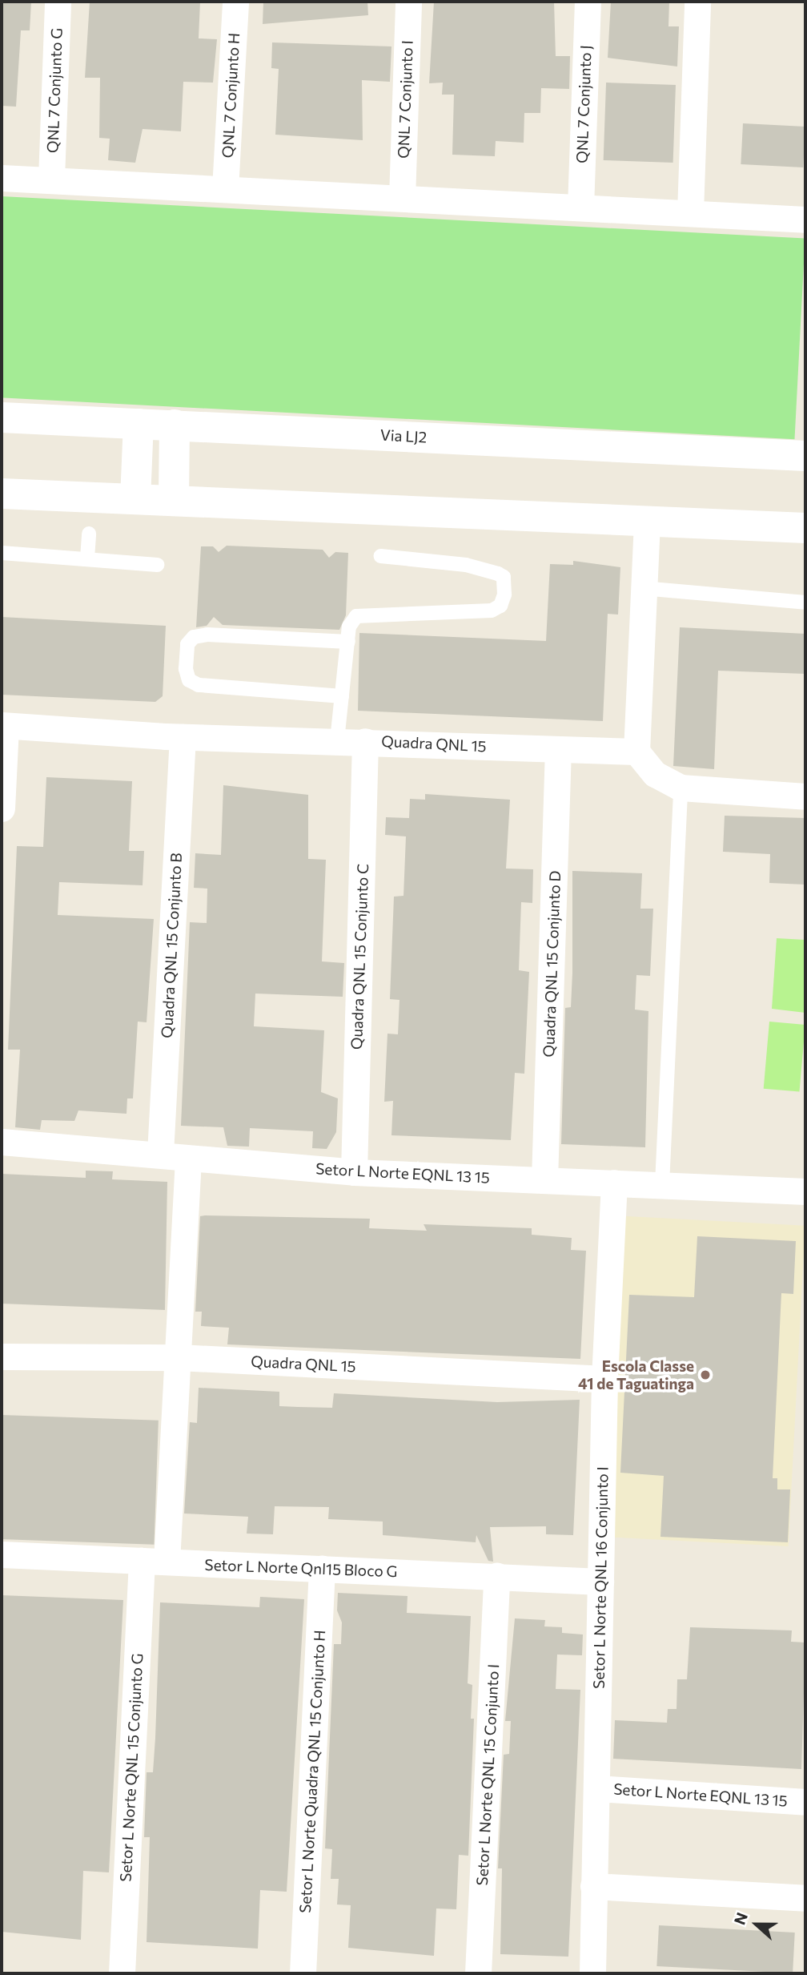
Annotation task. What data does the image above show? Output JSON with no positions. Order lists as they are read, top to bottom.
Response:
{
  "streets": {
    "main road": ["Via LJ2"],
    "street": [
      "QNL 7 Conjunto G",
      "QNL 7 Conjunto H",
      "QNL 7 Conjunto I",
      "QNL 7 Conjunto J",
      "Quadra QNL 15",
      "Quadra QNL 15 Conjunto B",
      "Quadra QNL 15 Conjunto C",
      "Quadra QNL 15 Conjunto D",
      "Setor L Norte EQNL 13 15",
      "Setor L Norte Qnl15 Bloco G",
      "Setor L Norte QNL 16 Conjunto I",
      "Setor L Norte QNL 15 Conjunto G",
      "Setor L Norte Quadra QNL 15 Conjunto H",
      "Setor L Norte QNL 15 Conjunto I"
    ]
  },
  "crossings": [
    ["Quadra QNL 15", "Quadra QNL 15 Conjunto B"],
    ["Quadra QNL 15", "Quadra QNL 15 Conjunto C"],
    ["Quadra QNL 15", "Quadra QNL 15 Conjunto D"],
    ["Quadra QNL 15", "Setor L Norte QNL 16 Conjunto I"],
    ["Quadra QNL 15", "Setor L Norte QNL 15 Conjunto G"],
    ["Quadra QNL 15 Conjunto B", "Setor L Norte EQNL 13 15"],
    ["Quadra QNL 15 Conjunto C", "Setor L Norte EQNL 13 15"],
    ["Quadra QNL 15 Conjunto D", "Setor L Norte EQNL 13 15"],
    ["Setor L Norte EQNL 13 15", "Setor L Norte QNL 16 Conjunto I"],
    ["Setor L Norte EQNL 13 15", "Setor L Norte QNL 15 Conjunto G"],
    ["Setor L Norte Qnl15 Bloco G", "Setor L Norte QNL 16 Conjunto I"],
    ["Setor L Norte Qnl15 Bloco G", "Setor L Norte QNL 15 Conjunto G"],
    ["Setor L Norte Qnl15 Bloco G", "Setor L Norte Quadra QNL 15 Conjunto H"],
    ["Setor L Norte Qnl15 Bloco G", "Setor L Norte QNL 15 Conjunto I"]
  ],
  "places": ["Escola Classe 41 de Taguatinga"],
  "north": "left"
}
